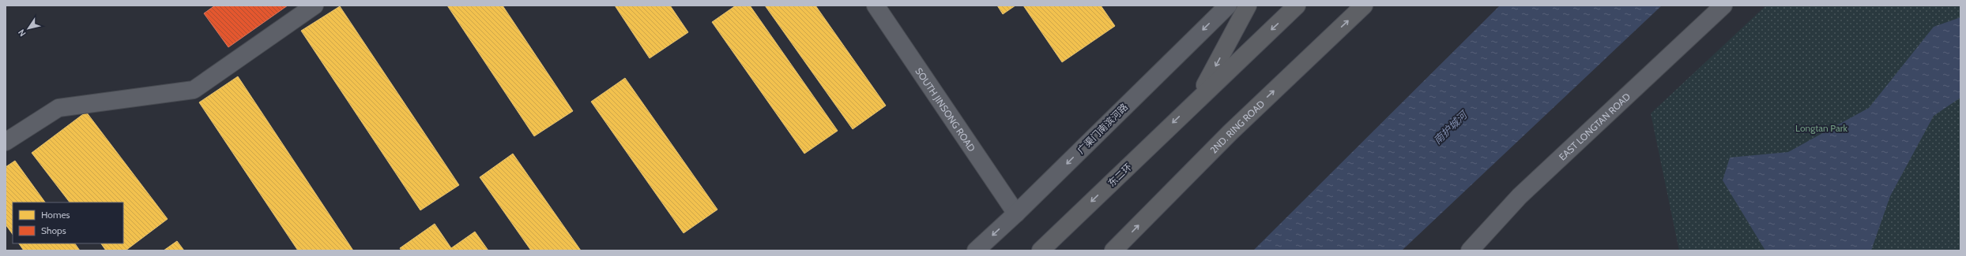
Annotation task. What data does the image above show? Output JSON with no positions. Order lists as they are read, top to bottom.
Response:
{
  "streets": {
    "highway": ["2ND. RING ROAD", "东二环"],
    "street": ["SOUTH JINSONG ROAD", "EAST LONGTAN ROAD", "广渠门南滨河路"]
  },
  "crossings": [
    ["SOUTH JINSONG ROAD", "广渠门南滨河路"]
  ],
  "one_way": ["广渠门南滨河路", "东二环"],
  "water": ["南护城河"],
  "parks": ["Longtan Park"],
  "legend": ["Homes", "Shops"],
  "north": "bottom left"
}
